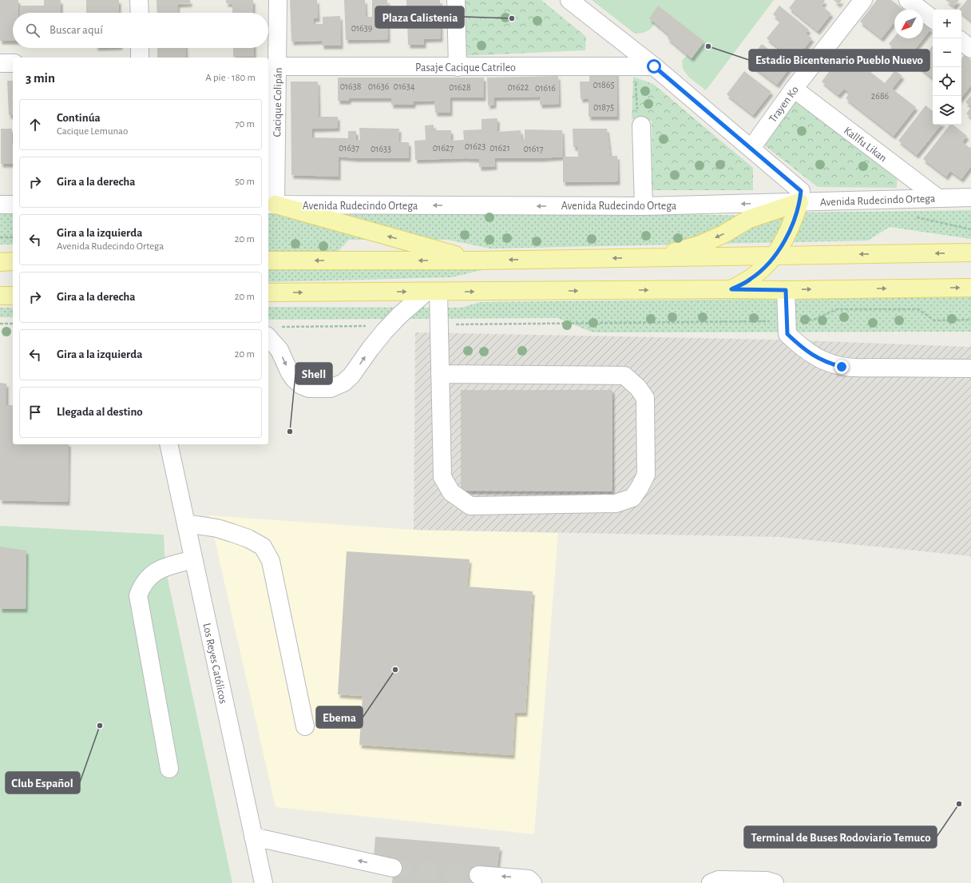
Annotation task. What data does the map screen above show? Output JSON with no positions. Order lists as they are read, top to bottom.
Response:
{
  "streets": {
    "street": [
      "Pasaje Cacique Catrileo",
      "Cacique Colipán",
      "Trayen Ko",
      "Kallfu Likan",
      "Avenida Rudecindo Ortega",
      "Los Reyes Católicos"
    ]
  },
  "crossings": [
    ["Pasaje Cacique Catrileo", "Cacique Colipán"],
    ["Cacique Colipán", "Avenida Rudecindo Ortega"],
    ["Trayen Ko", "Kallfu Likan"],
    ["Kallfu Likan", "Avenida Rudecindo Ortega"]
  ],
  "one_way": ["Avenida Rudecindo Ortega"],
  "places": [
    "Plaza Calistenia",
    "Estadio Bicentenario Pueblo Nuevo",
    "Shell",
    "Ebema",
    "Club Español",
    "Terminal de Buses Rodoviario Temuco"
  ],
  "house_numbers": [
    "01639",
    "01865",
    "01638",
    "01636",
    "01634",
    "01628",
    "01622",
    "01616",
    "2686",
    "01875",
    "01623",
    "01637",
    "01627",
    "01621",
    "01633",
    "01617"
  ],
  "north": "bottom left",
  "page": {
    "map_buttons": ["+", "−"],
    "search": "Buscar aquí",
    "heading": ["3 min", "A pie · 180 m"],
    "list": [
      ["Continúa", "Cacique Lemunao", "70 m"],
      ["Gira a la derecha", "50 m"],
      ["Gira a la izquierda", "Avenida Rudecindo Ortega", "20 m"],
      ["Gira a la derecha", "20 m"],
      ["Gira a la izquierda", "20 m"],
      "Llegada al destino"
    ]
  }
}
